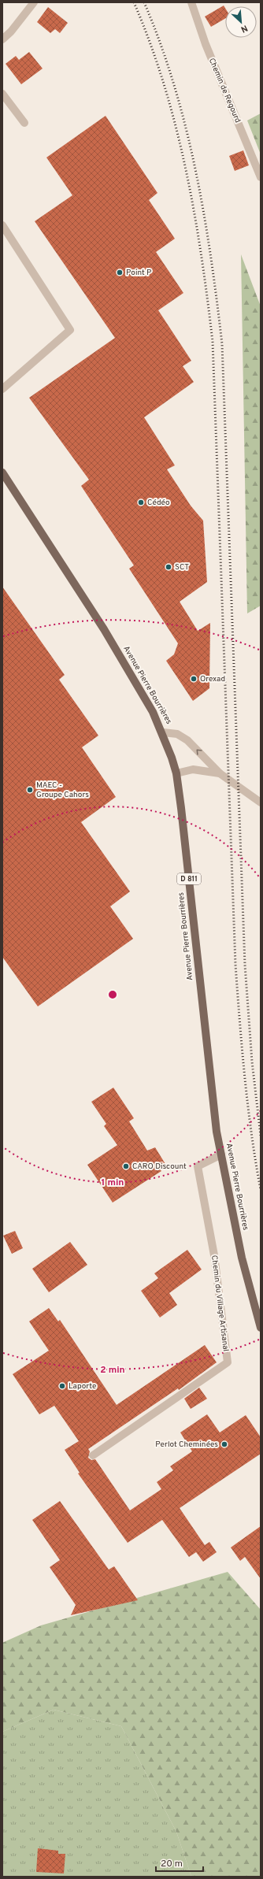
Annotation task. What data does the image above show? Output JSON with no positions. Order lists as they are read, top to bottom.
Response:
{
  "streets": {
    "main road": ["Avenue Pierre Bourrières", "D 811"],
    "street": ["Chemin de Regourd", "Chemin du Village Artisanal"]
  },
  "crossings": [
    ["Avenue Pierre Bourrières", "Chemin du Village Artisanal"]
  ],
  "places": [
    "Point P",
    "Cédéo",
    "SCT",
    "Orexad",
    "MAEC - Groupe Cahors",
    "CARO Discount",
    "Laporte",
    "Perlot Cheminées"
  ],
  "scale_bar": "20 m",
  "north": "bottom right",
  "rings": ["1 min", "2 min"]
}
